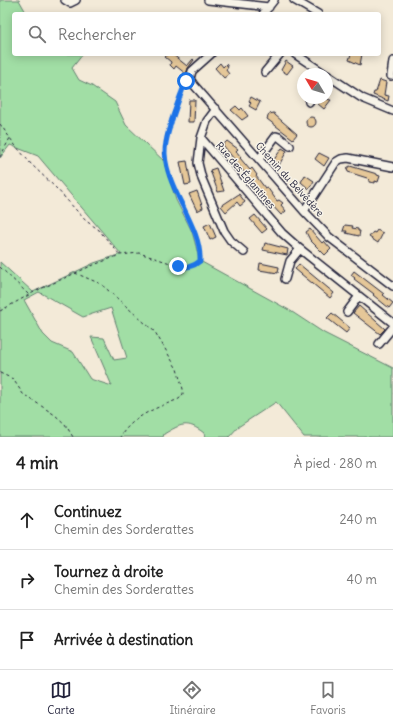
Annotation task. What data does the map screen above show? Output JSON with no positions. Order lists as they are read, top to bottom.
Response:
{
  "streets": {
    "street": ["Rue des Églantines", "Chemin du Belvédère"]
  },
  "north": "top left",
  "page": {
    "search": "Rechercher",
    "heading": ["4 min", "À pied · 280 m"],
    "list": [
      ["Continuez", "Chemin des Sorderattes", "240 m"],
      ["Tournez à droite", "Chemin des Sorderattes", "40 m"],
      "Arrivée à destination"
    ],
    "nav": ["Carte", "Itinéraire", "Favoris"]
  }
}
